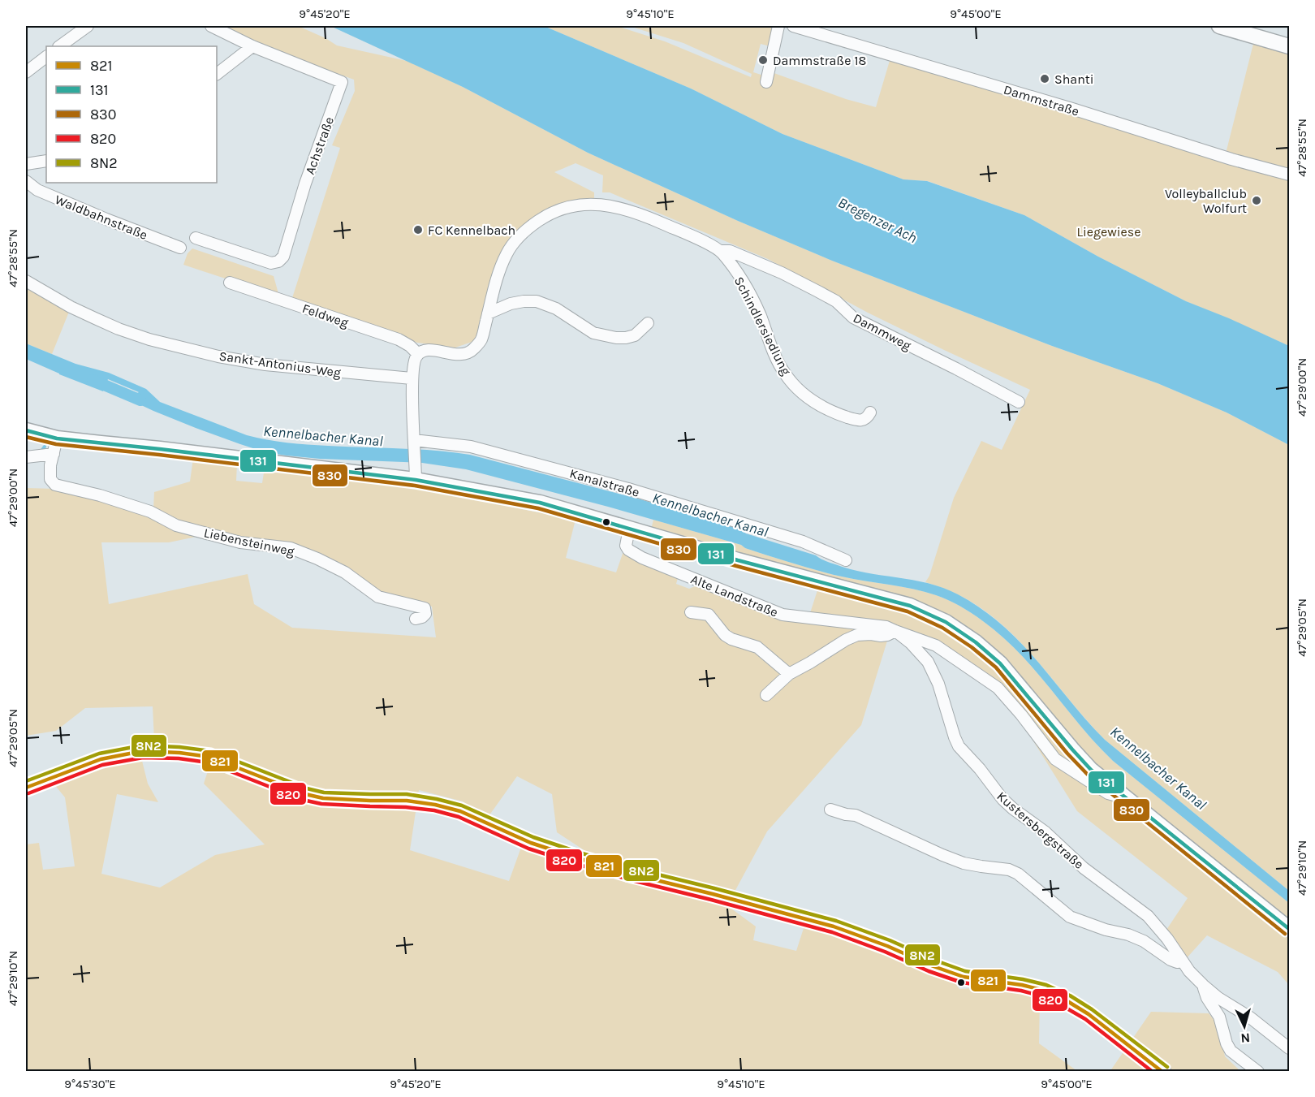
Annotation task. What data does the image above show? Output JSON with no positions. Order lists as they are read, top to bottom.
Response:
{
  "streets": {
    "street": [
      "Dammstraße",
      "Achstraße",
      "Waldbahnstraße",
      "Feldweg",
      "Schindlersiedlung",
      "Dammweg",
      "Sankt-Antonius-Weg",
      "Kanalstraße",
      "Liebensteinweg",
      "Alte Landstraße",
      "Kustersbergstraße"
    ]
  },
  "crossings": [
    ["Feldweg", "Schindlersiedlung"],
    ["Schindlersiedlung", "Dammweg"],
    ["Alte Landstraße", "Kustersbergstraße"]
  ],
  "water": ["Bregenzer Ach", "Kennelbacher Kanal"],
  "parks": ["Liegewiese"],
  "places": [
    "Dammstraße 18",
    "Shanti",
    "Volleyballclub Wolfurt",
    "FC Kennelbach"
  ],
  "lines": [
    "transit line 131",
    "transit line 830",
    "transit line 8N2",
    "transit line 821",
    "transit line 820"
  ],
  "legend": [
    "821",
    "131",
    "830",
    "820",
    "8N2"
  ],
  "north": "bottom",
  "coordinates": [
    "9°45'20\"E",
    "9°45'10\"E",
    "9°45'00\"E",
    "47°28'55\"N",
    "47°29'00\"N",
    "47°29'05\"N",
    "47°29'10\"N",
    "9°45'30\"E"
  ]
}
